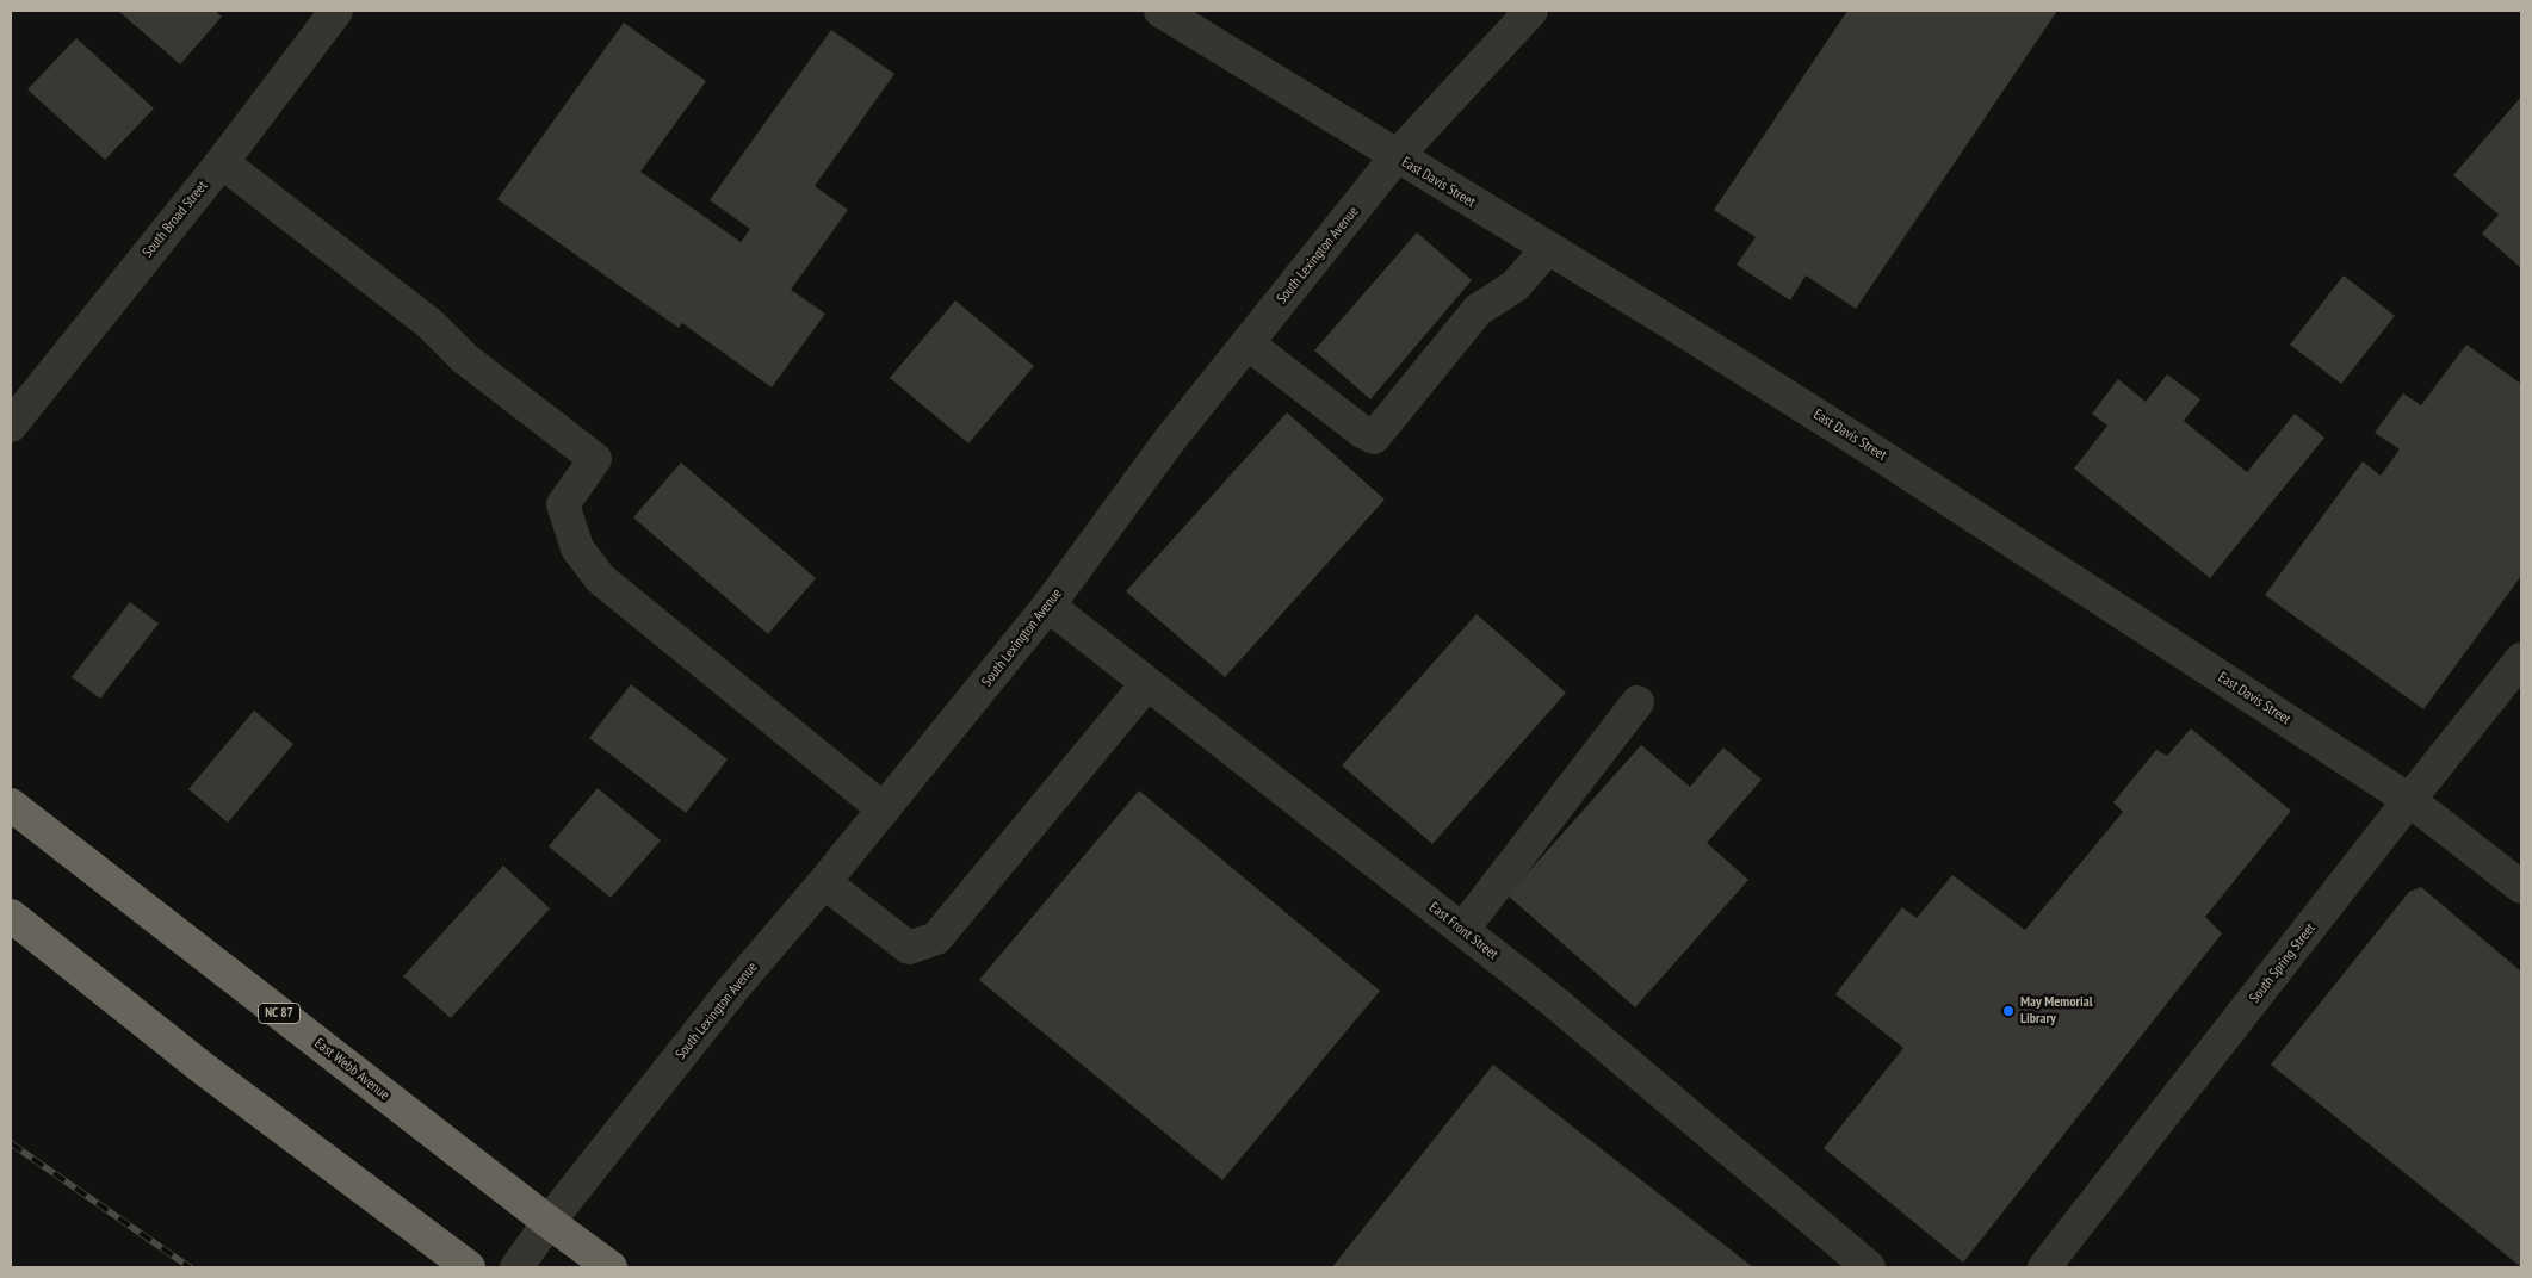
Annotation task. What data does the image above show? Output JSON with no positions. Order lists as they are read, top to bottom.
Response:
{
  "streets": {
    "highway": ["NC 87", "East Webb Avenue"],
    "street": [
      "East Davis Street",
      "South Broad Street",
      "South Lexington Avenue",
      "East Front Street",
      "South Spring Street"
    ]
  },
  "crossings": [
    ["East Davis Street", "South Lexington Avenue"],
    ["East Davis Street", "South Spring Street"],
    ["South Lexington Avenue", "East Front Street"],
    ["South Lexington Avenue", "East Webb Avenue"]
  ],
  "places": ["May Memorial Library"]
}
